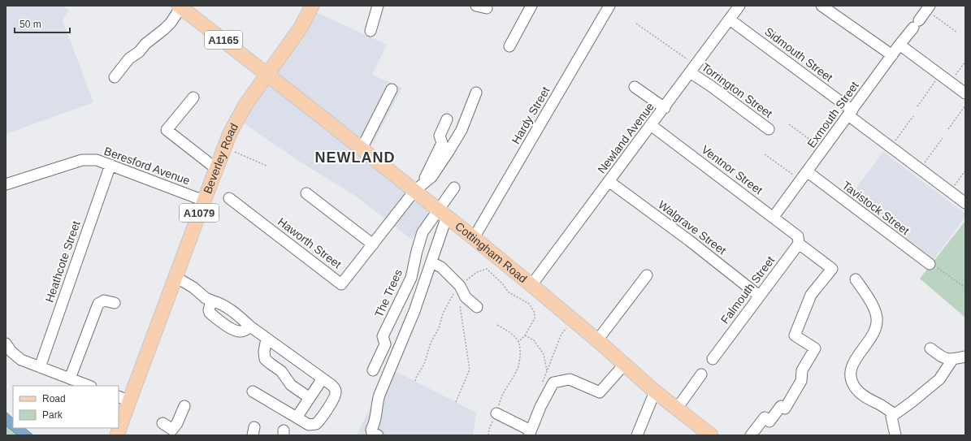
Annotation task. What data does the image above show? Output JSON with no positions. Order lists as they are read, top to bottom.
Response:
{
  "streets": {
    "main road": [
      "A1165",
      "Beverley Road",
      "A1079",
      "Cottingham Road"
    ],
    "street": [
      "Sidmouth Street",
      "Torrington Street",
      "Exmouth Street",
      "Hardy Street",
      "Newland Avenue",
      "Beresford Avenue",
      "Ventnor Street",
      "Tavistock Street",
      "Walgrave Street",
      "Haworth Street",
      "Heathcote Street",
      "Falmouth Street",
      "The Trees"
    ]
  },
  "crossings": [
    ["A1165", "Beverley Road"],
    ["A1165", "Cottingham Road"],
    ["Sidmouth Street", "Exmouth Street"],
    ["Sidmouth Street", "Newland Avenue"],
    ["Torrington Street", "Newland Avenue"],
    ["Exmouth Street", "Ventnor Street"],
    ["Exmouth Street", "Tavistock Street"],
    ["Hardy Street", "Cottingham Road"],
    ["Newland Avenue", "Ventnor Street"],
    ["Newland Avenue", "Walgrave Street"],
    ["Newland Avenue", "Cottingham Road"],
    ["Beverley Road", "Beresford Avenue"],
    ["Beverley Road", "Cottingham Road"],
    ["Beresford Avenue", "Heathcote Street"],
    ["Ventnor Street", "Falmouth Street"],
    ["Walgrave Street", "Falmouth Street"],
    ["Haworth Street", "Cottingham Road"],
    ["Cottingham Road", "The Trees"]
  ],
  "districts": ["NEWLAND"],
  "legend": ["Road", "Park"],
  "scale_bar": "50 m"
}
